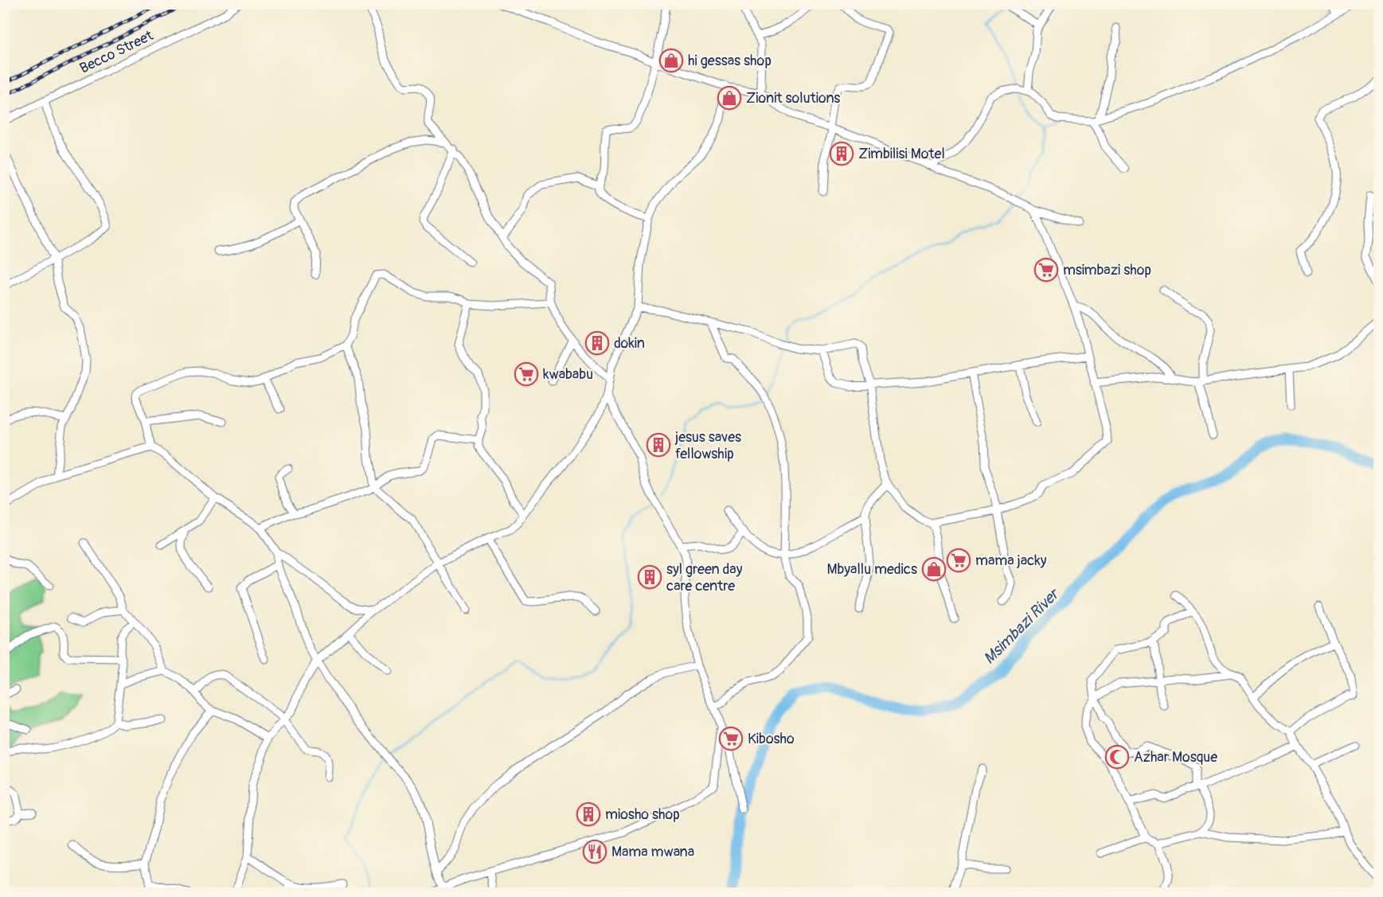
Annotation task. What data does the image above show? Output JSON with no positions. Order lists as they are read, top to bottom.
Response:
{
  "streets": {
    "street": ["Becco Street"]
  },
  "water": ["Msimbazi River"],
  "places": {
    "shop": ["hi gessas shop", "Zionit solutions", "Mbyallu medics"],
    "building": [
      "Zimbilisi Motel",
      "dokin",
      "jesus saves fellowship",
      "syl green day care centre",
      "miosho shop"
    ],
    "supermarket": [
      "msimbazi shop",
      "kwababu",
      "mama jacky",
      "Kibosho"
    ],
    "mosque": ["Azhar Mosque"],
    "restaurant": ["Mama mwana"]
  }
}
